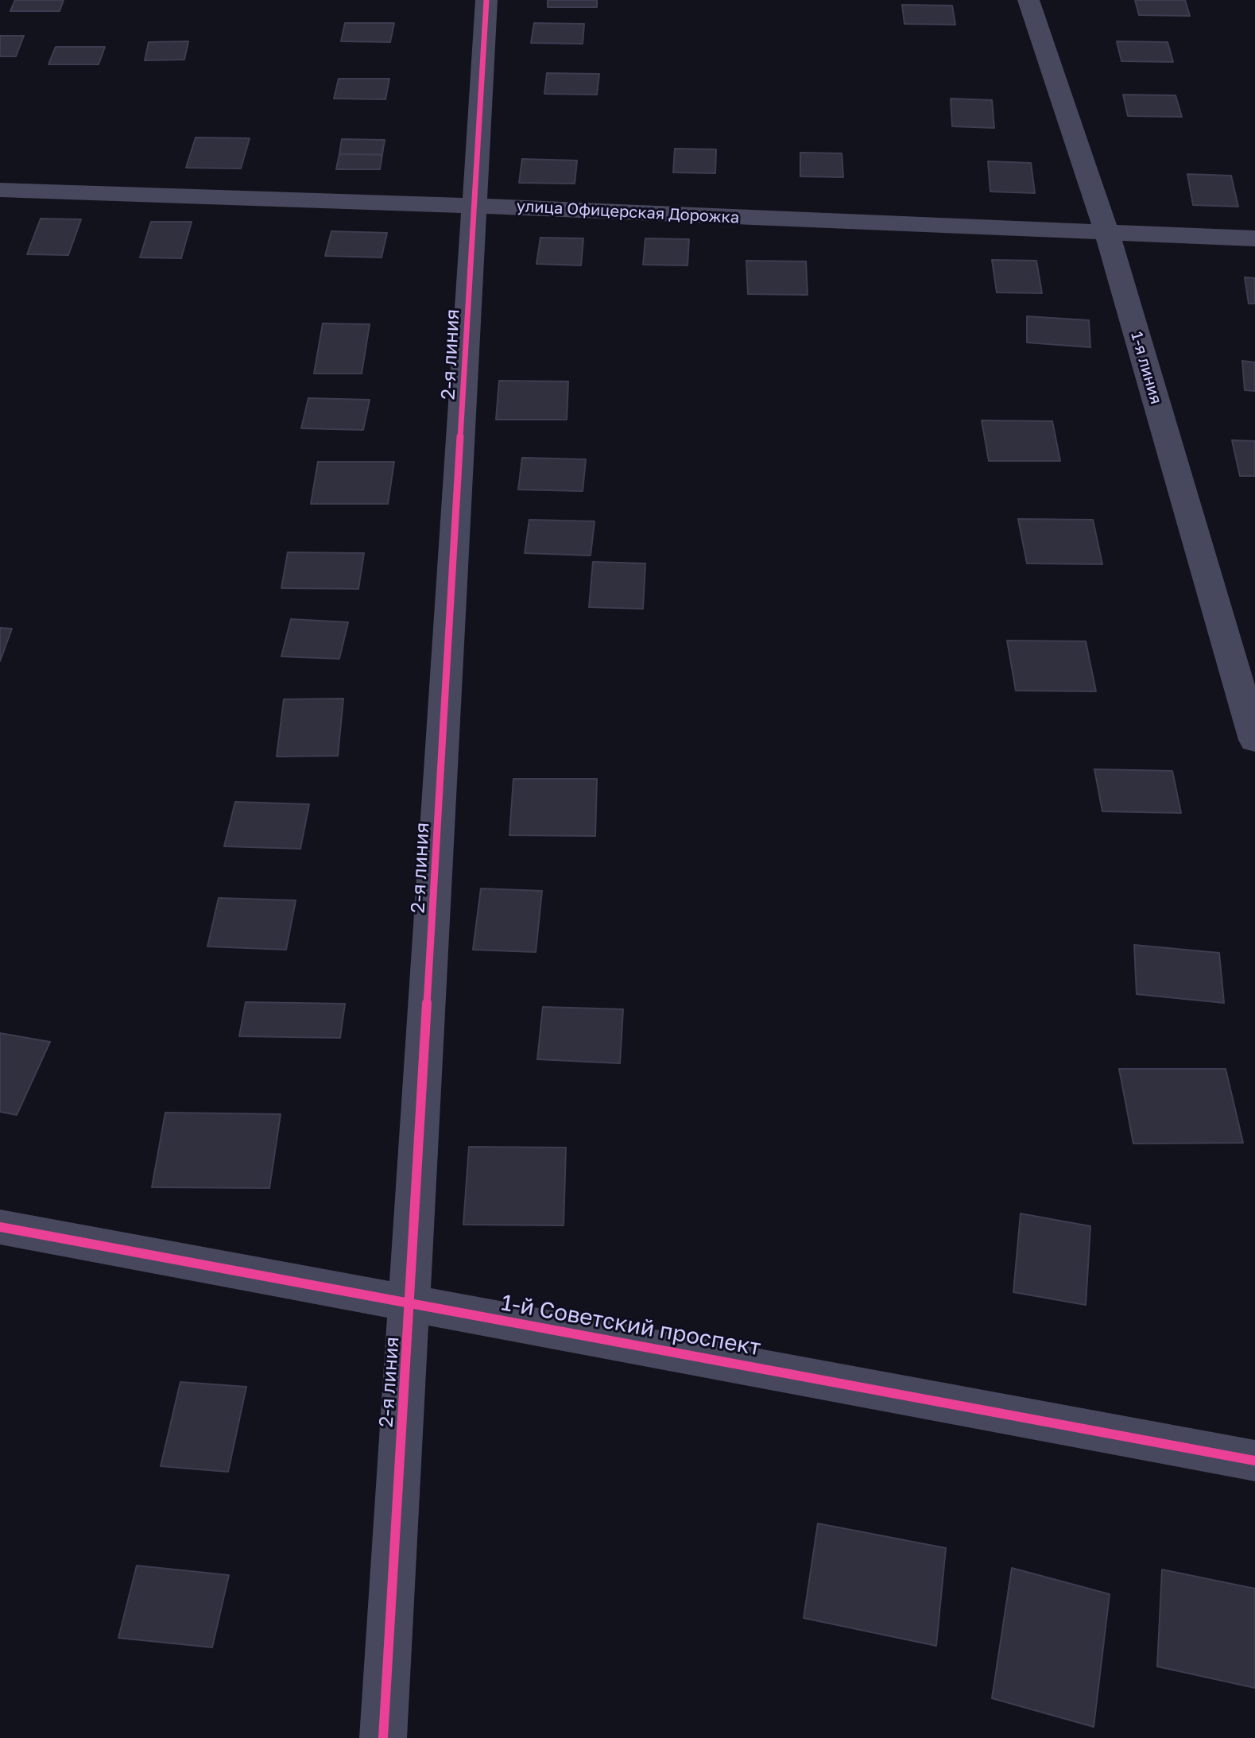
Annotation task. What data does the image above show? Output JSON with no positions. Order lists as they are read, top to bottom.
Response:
{
  "streets": {
    "street": [
      "улица Офицерская Дорожка",
      "2-я линия",
      "1-я линия",
      "1-й Советский проспект"
    ]
  },
  "crossings": [
    ["улица Офицерская Дорожка", "2-я линия"],
    ["улица Офицерская Дорожка", "1-я линия"],
    ["2-я линия", "1-й Советский проспект"]
  ]
}
